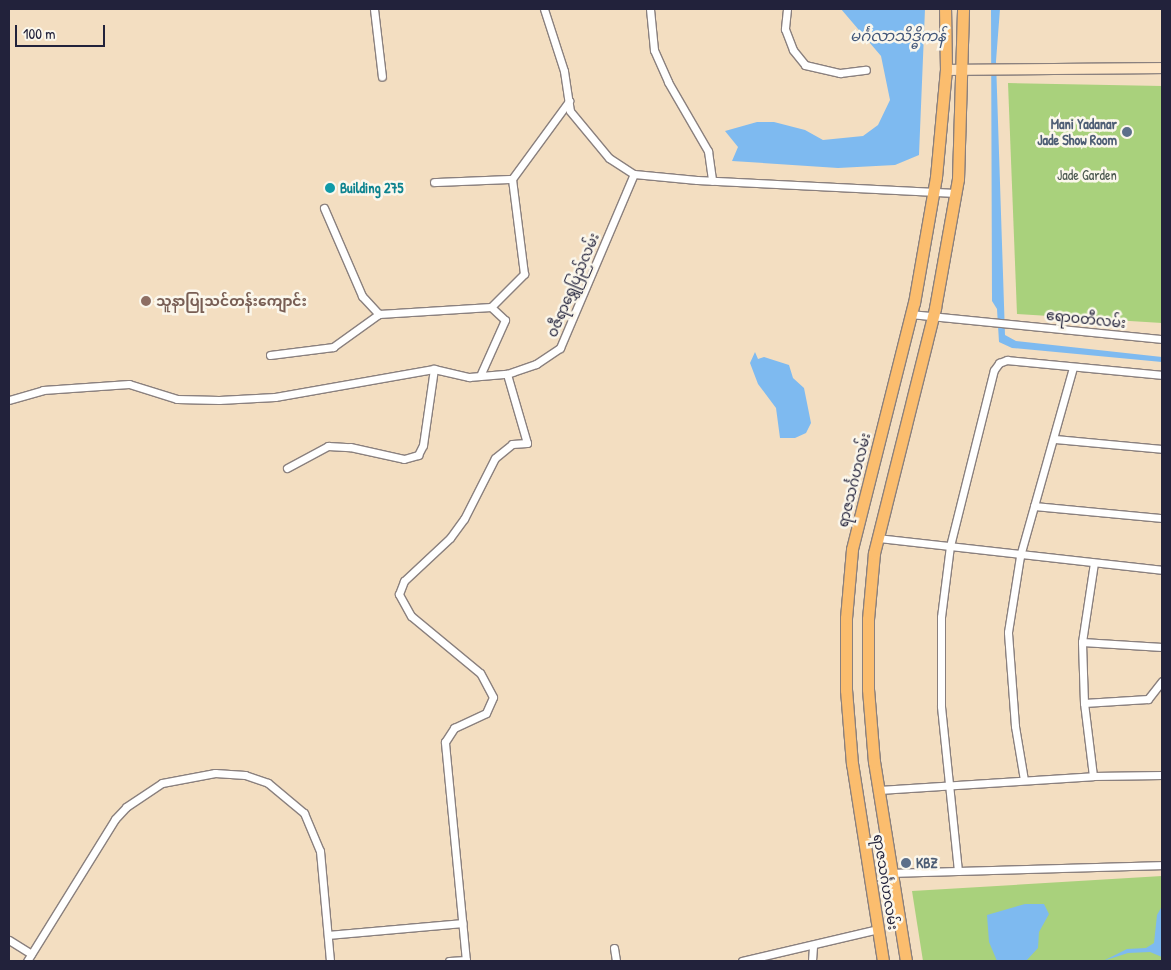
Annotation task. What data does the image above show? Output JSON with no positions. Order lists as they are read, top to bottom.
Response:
{
  "streets": {
    "main road": ["ရာဇသင်္ဂဟလမ်း"],
    "street": ["ဝဇီရာရွှေပြည်လမ်း", "ဧရာဝတီလမ်း"]
  },
  "crossings": [
    ["ဧရာဝတီလမ်း", "ရာဇသင်္ဂဟလမ်း"]
  ],
  "water": ["မင်္ဂလာသိဒ္ဓိကန်"],
  "parks": ["Jade Garden"],
  "places": [
    "Mani Yadanar Jade Show Room",
    "Building 275",
    "သူနာပြုသင်တန်းကျောင်း",
    "KBZ"
  ],
  "scale_bar": "100 m"
}
